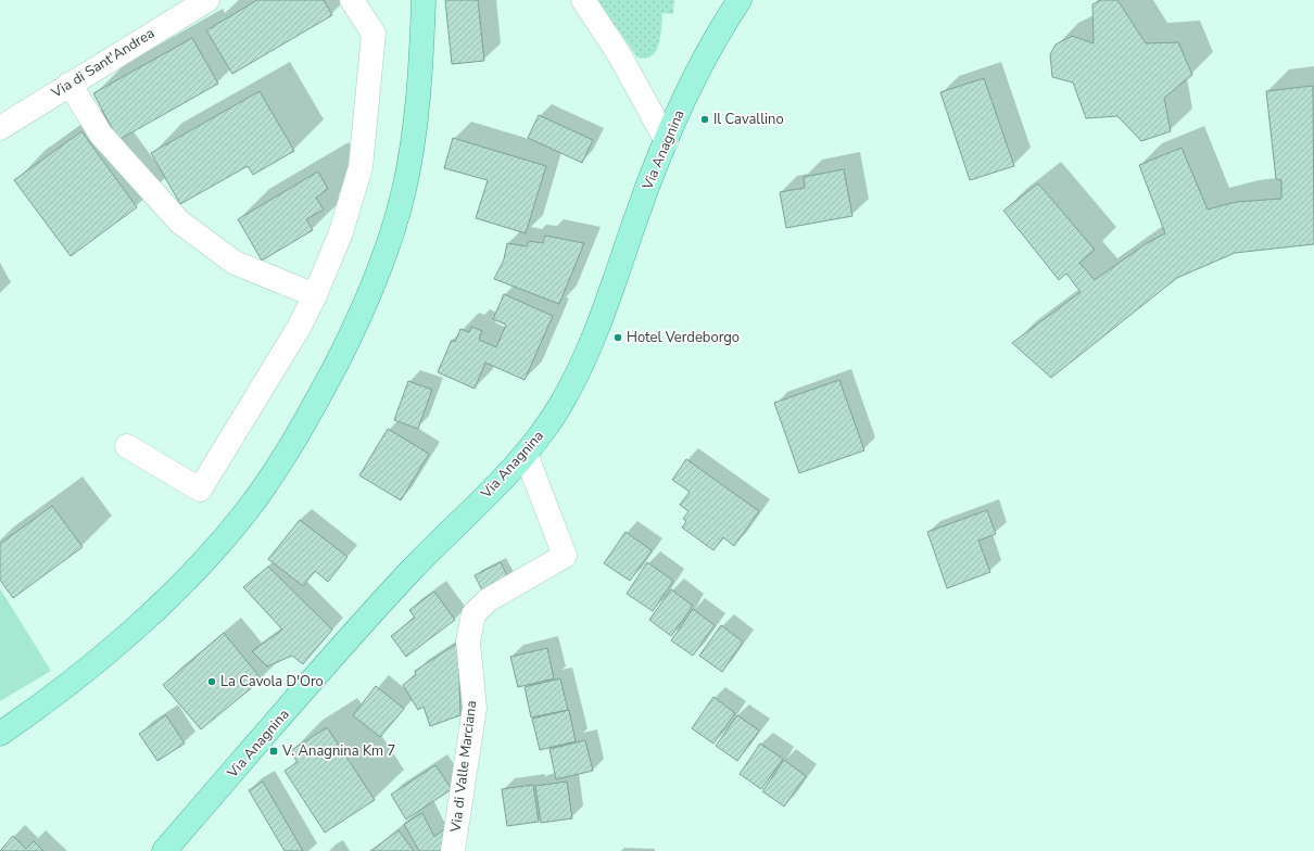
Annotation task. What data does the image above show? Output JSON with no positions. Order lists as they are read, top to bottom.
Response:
{
  "streets": {
    "main road": ["Via Anagnina"],
    "street": ["Via di Sant'Andrea", "Via di Valle Marciana"]
  },
  "crossings": [
    ["Via Anagnina", "Via di Valle Marciana"]
  ],
  "places": {
    "other": ["Il Cavallino", "Hotel Verdeborgo", "La Cavola D'Oro"],
    "transit": ["V. Anagnina Km 7"]
  }
}
